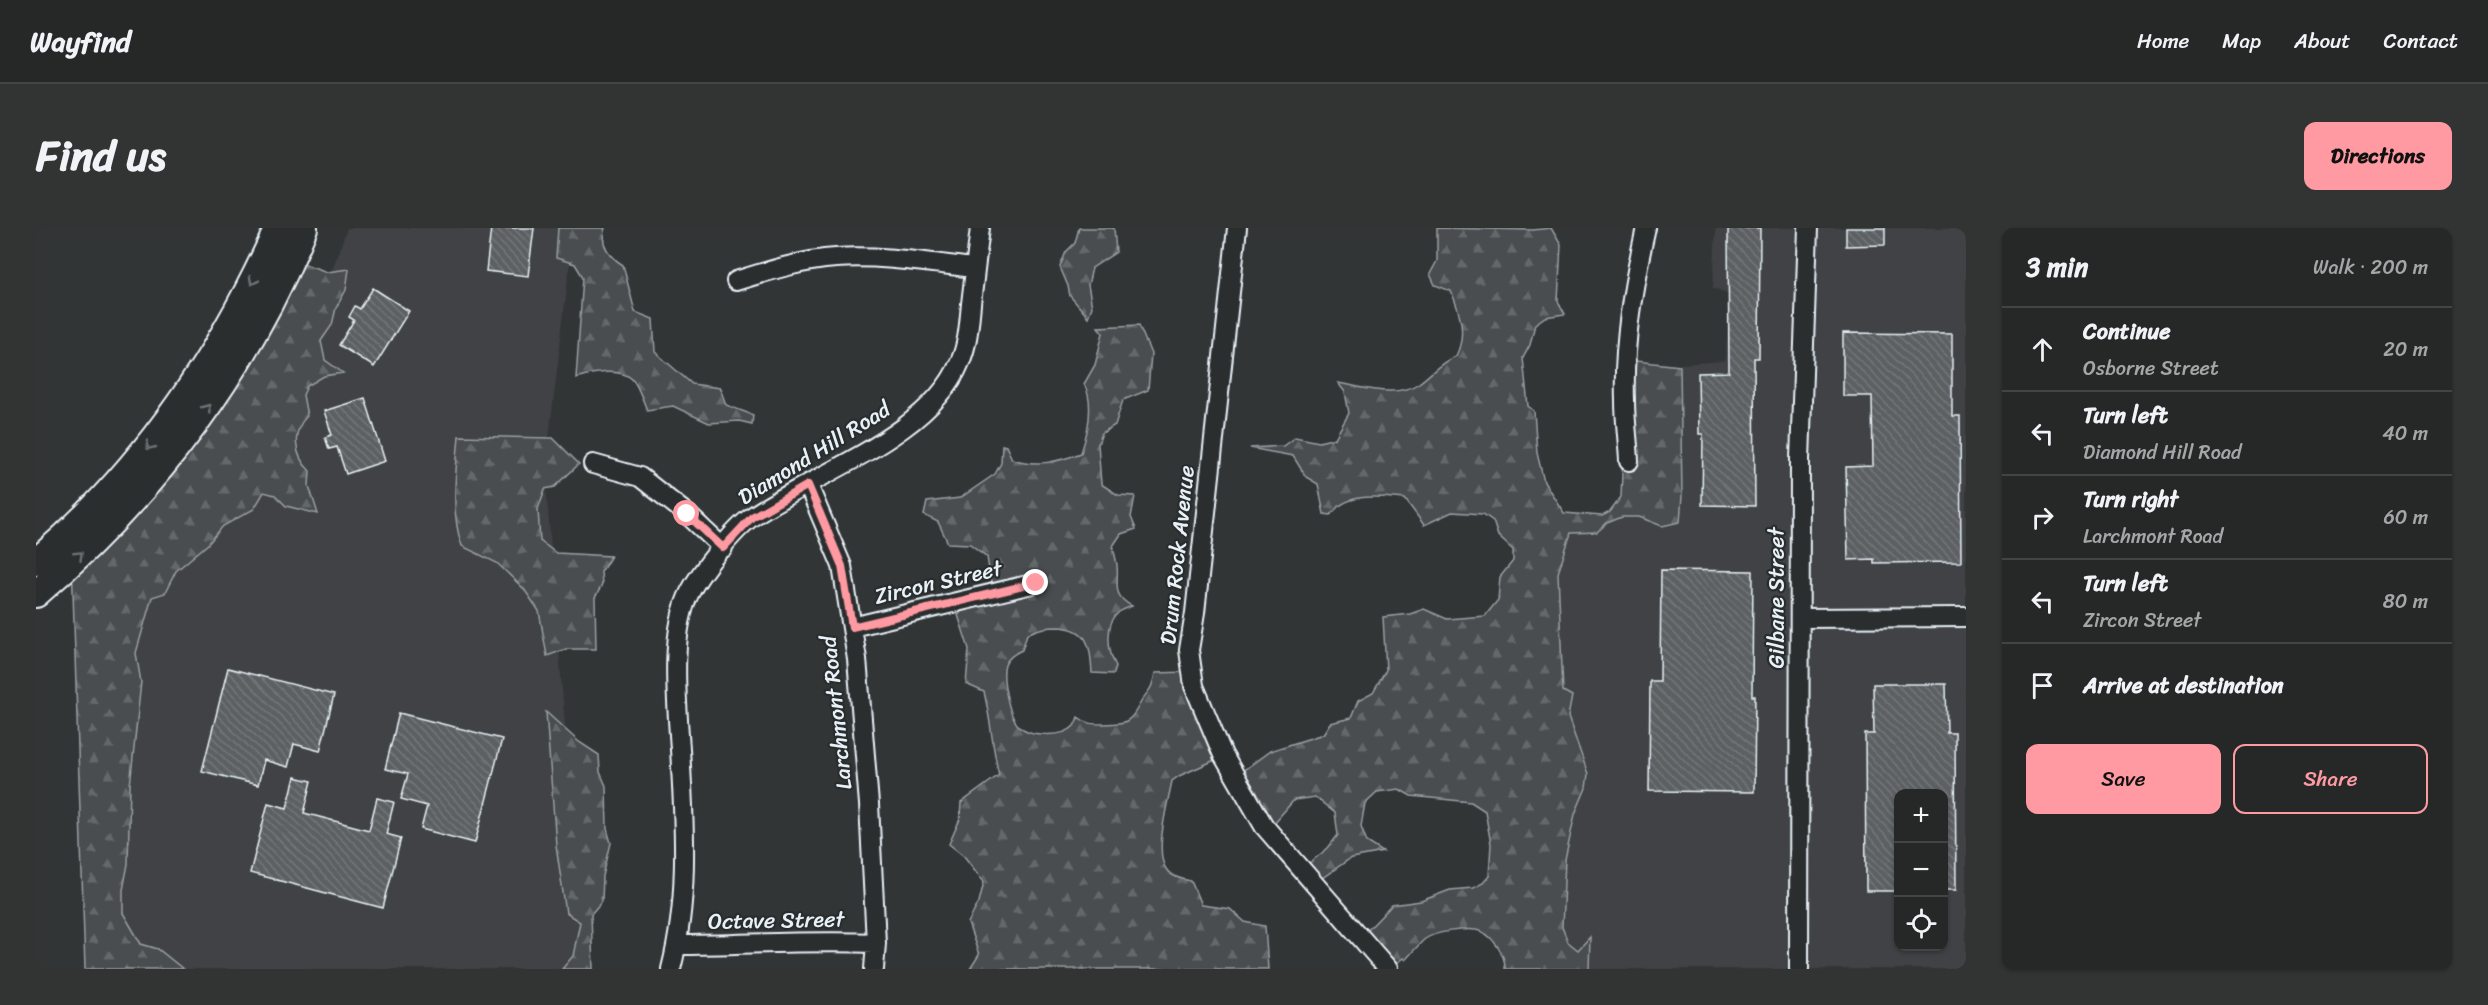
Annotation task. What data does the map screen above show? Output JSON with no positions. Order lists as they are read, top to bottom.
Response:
{
  "streets": {
    "street": [
      "Diamond Hill Road",
      "Drum Rock Avenue",
      "Zircon Street",
      "Gilbane Street",
      "Larchmont Road",
      "Octave Street"
    ]
  },
  "crossings": [
    ["Diamond Hill Road", "Larchmont Road"],
    ["Diamond Hill Road", "Octave Street"],
    ["Zircon Street", "Larchmont Road"],
    ["Larchmont Road", "Octave Street"]
  ],
  "page": {
    "header": "Wayfind",
    "nav": [
      "Home",
      "Map",
      "About",
      "Contact"
    ],
    "title": "Find us",
    "buttons": [
      "Directions",
      ["Save", "Share"]
    ],
    "heading": ["3 min", "Walk · 200 m"],
    "list": [
      ["Continue", "Osborne Street", "20 m"],
      ["Turn left", "Diamond Hill Road", "40 m"],
      ["Turn right", "Larchmont Road", "60 m"],
      ["Turn left", "Zircon Street", "80 m"],
      "Arrive at destination"
    ],
    "map_buttons": ["+", "−"]
  }
}
